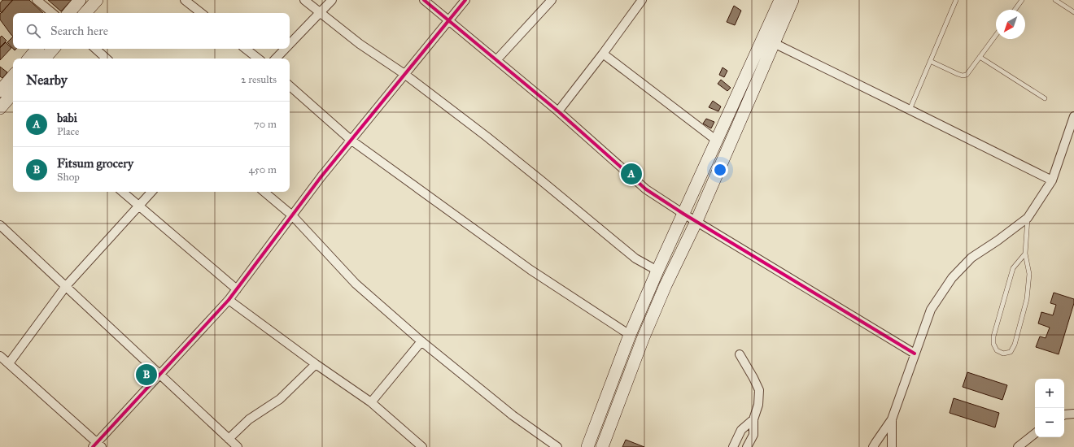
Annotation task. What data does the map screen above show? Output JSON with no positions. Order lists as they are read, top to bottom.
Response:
{
  "north": "bottom left",
  "page": {
    "search": "Search here",
    "heading": ["Nearby", "2 results"],
    "list": [
      {
        "mark": "A",
        "name": "babi",
        "note": "Place",
        "value": "70 m"
      },
      {
        "mark": "B",
        "name": "Fitsum grocery",
        "note": "Shop",
        "value": "450 m"
      }
    ],
    "pins": ["A", "B"],
    "map_buttons": ["+", "−"]
  }
}
